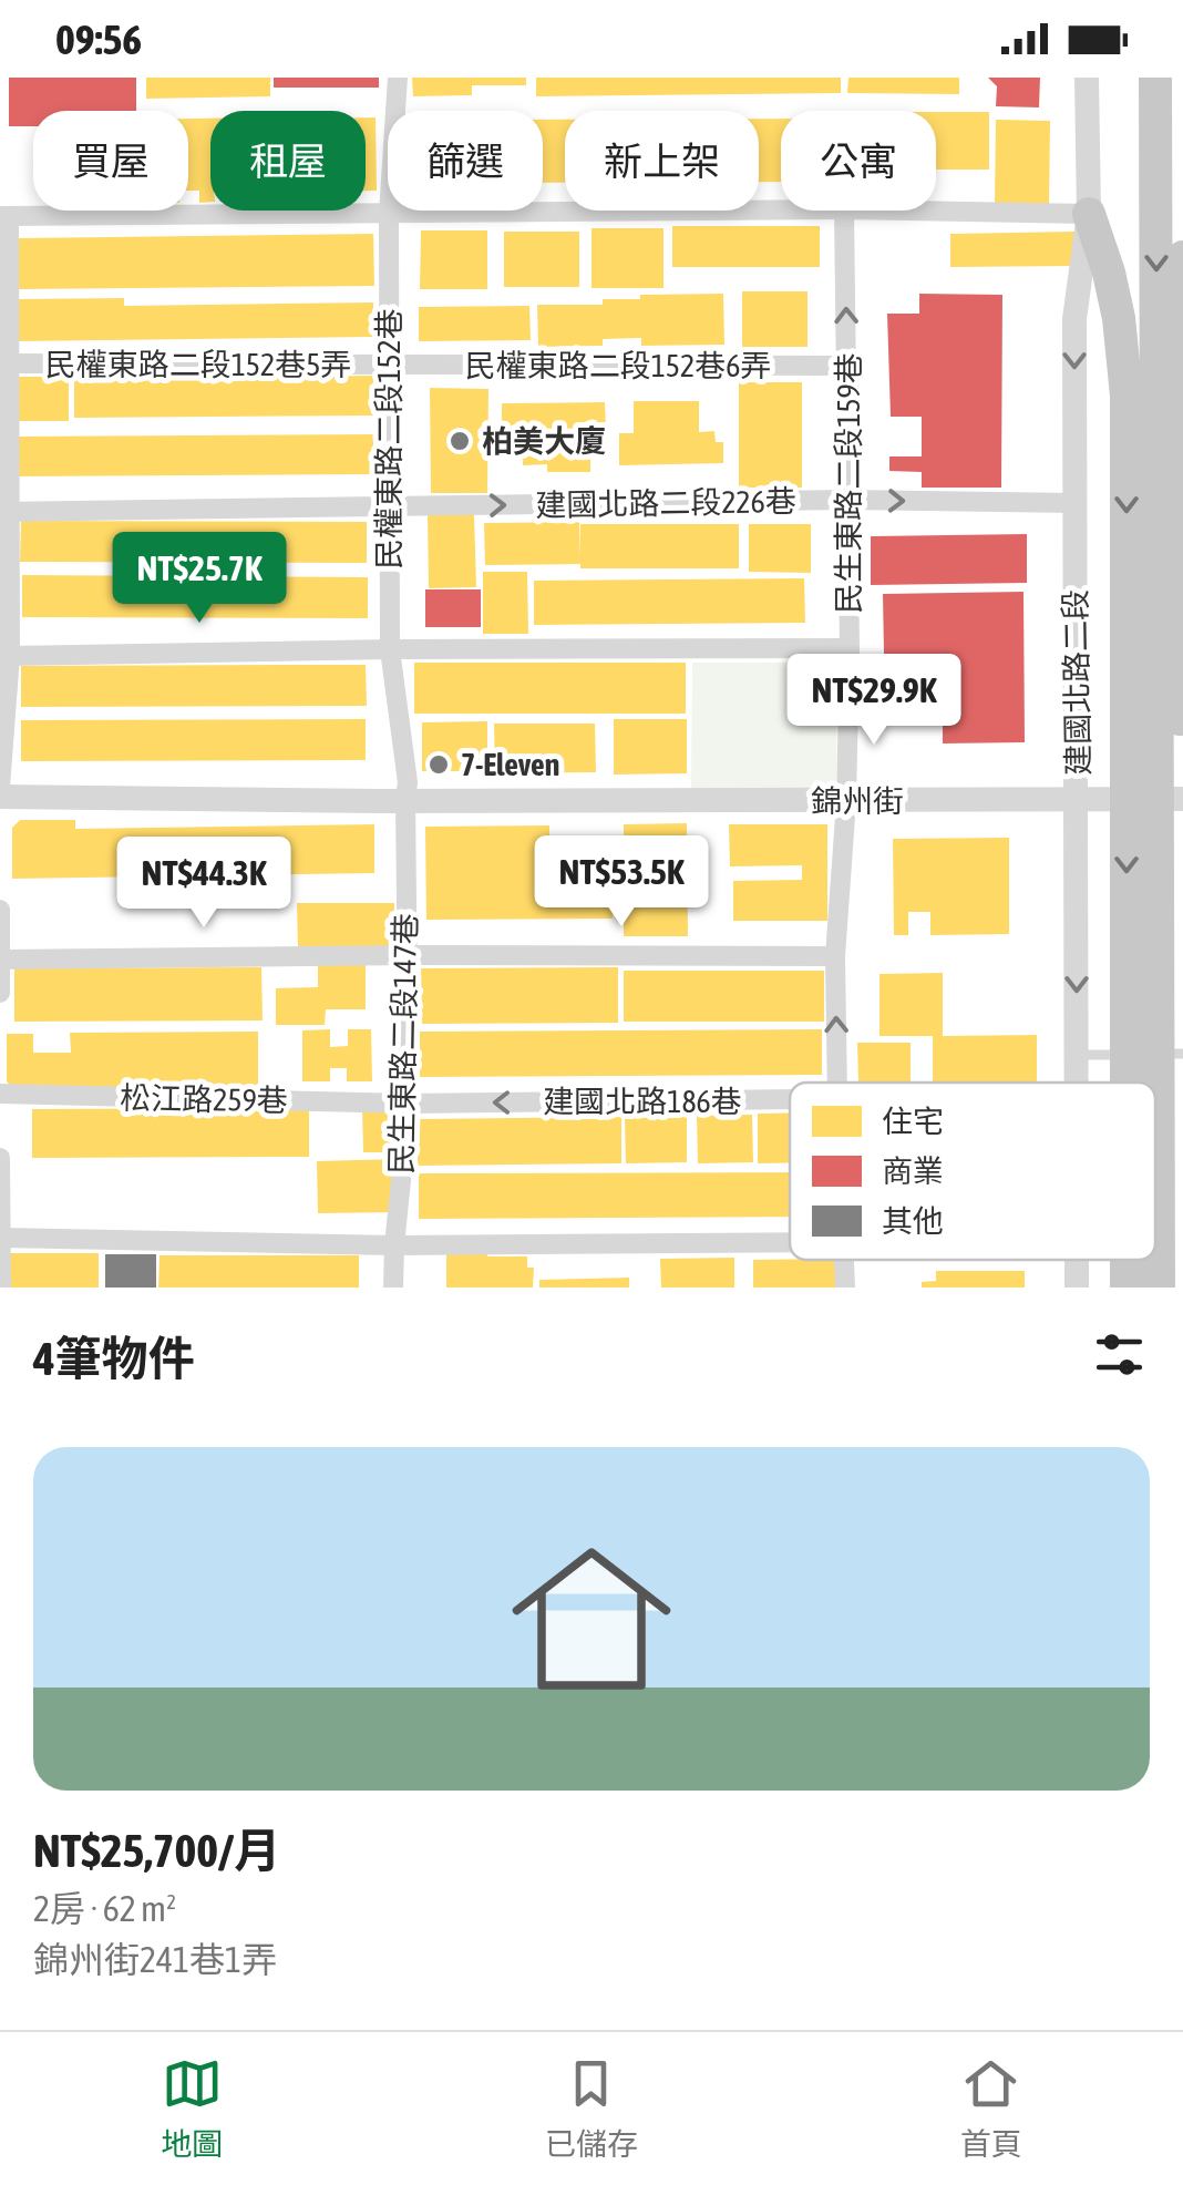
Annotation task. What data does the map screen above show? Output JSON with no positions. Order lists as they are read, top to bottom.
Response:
{
  "streets": {
    "street": [
      "民權東路二段152巷5弄",
      "民權東路二段152巷6弄",
      "民權東路二段152巷",
      "民生東路二段159巷",
      "建國北路二段226巷",
      "建國北路二段",
      "錦州街",
      "民生東路二段147巷",
      "松江路259巷",
      "建國北路186巷"
    ]
  },
  "crossings": [
    ["民權東路二段152巷5弄", "民權東路二段152巷6弄"],
    ["民權東路二段152巷5弄", "民權東路二段152巷"],
    ["民權東路二段152巷6弄", "民權東路二段152巷"],
    ["民權東路二段152巷6弄", "民生東路二段159巷"],
    ["民權東路二段152巷", "建國北路二段226巷"],
    ["民權東路二段152巷", "錦州街"],
    ["民權東路二段152巷", "民生東路二段147巷"],
    ["民生東路二段159巷", "建國北路二段226巷"],
    ["民生東路二段159巷", "錦州街"],
    ["建國北路二段226巷", "建國北路二段"],
    ["建國北路二段", "錦州街"],
    ["錦州街", "民生東路二段147巷"],
    ["民生東路二段147巷", "松江路259巷"],
    ["民生東路二段147巷", "建國北路186巷"],
    ["松江路259巷", "建國北路186巷"]
  ],
  "one_way": ["建國北路二段"],
  "places": ["柏美大廈", "7-Eleven"],
  "legend": ["住宅", "商業", "其他"],
  "page": {
    "status": "09:56",
    "chip": [
      "買屋",
      "租屋",
      "篩選",
      "新上架",
      "公寓"
    ],
    "price": [
      "NT$25.7K",
      "NT$29.9K",
      "NT$53.5K",
      "NT$44.3K"
    ],
    "heading": "4筆物件",
    "list": [
      {
        "name": "NT$25,700/月",
        "note": "2房 · 62 m² · 錦州街241巷1弄"
      }
    ],
    "tabs": ["地圖", "已儲存", "首頁"]
  }
}
